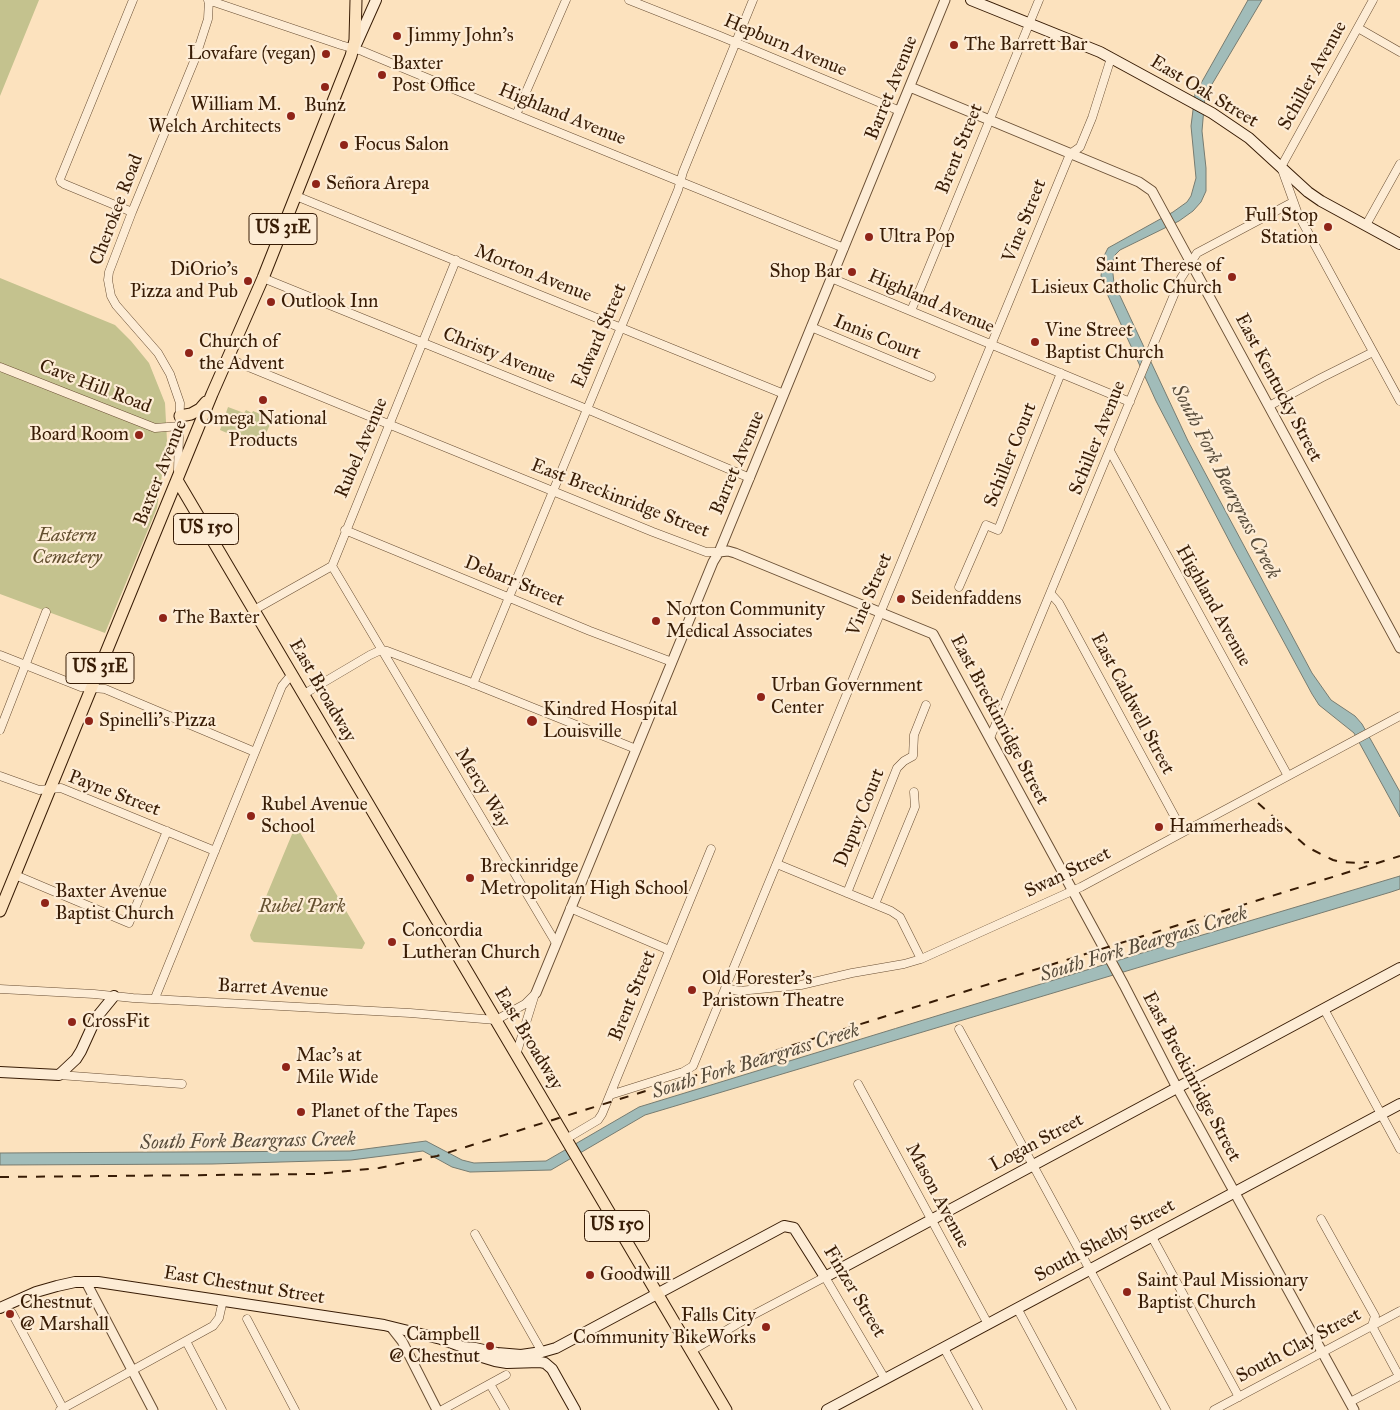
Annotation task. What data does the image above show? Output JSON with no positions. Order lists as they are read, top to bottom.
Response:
{
  "streets": {
    "main road": [
      "East Oak Street",
      "US 31E",
      "Baxter Avenue",
      "US 150",
      "East Broadway",
      "Logan Street",
      "South Shelby Street",
      "East Chestnut Street",
      "Finzer Street"
    ],
    "street": [
      "Hepburn Avenue",
      "Schiller Avenue",
      "Barret Avenue",
      "Highland Avenue",
      "Brent Street",
      "Cherokee Road",
      "Vine Street",
      "Morton Avenue",
      "Edward Street",
      "Innis Court",
      "Christy Avenue",
      "Cave Hill Road",
      "East Kentucky Street",
      "Rubel Avenue",
      "Schiller Court",
      "East Breckinridge Street",
      "Debarr Street",
      "East Caldwell Street",
      "Mercy Way",
      "Payne Street",
      "Dupuy Court",
      "Swan Street",
      "Mason Avenue",
      "South Clay Street"
    ]
  },
  "crossings": [
    ["Hepburn Avenue", "Barret Avenue"],
    ["Hepburn Avenue", "Edward Street"],
    ["Schiller Avenue", "East Oak Street"],
    ["Schiller Avenue", "Highland Avenue"],
    ["Schiller Avenue", "East Kentucky Street"],
    ["Schiller Avenue", "East Breckinridge Street"],
    ["Schiller Avenue", "East Caldwell Street"],
    ["Barret Avenue", "Highland Avenue"],
    ["Barret Avenue", "Morton Avenue"],
    ["Barret Avenue", "Innis Court"],
    ["Barret Avenue", "Christy Avenue"],
    ["Barret Avenue", "East Kentucky Street"],
    ["Barret Avenue", "East Breckinridge Street"],
    ["Barret Avenue", "Debarr Street"],
    ["Barret Avenue", "East Broadway"],
    ["Barret Avenue", "Mercy Way"],
    ["East Oak Street", "Brent Street"],
    ["East Oak Street", "Vine Street"],
    ["Highland Avenue", "Brent Street"],
    ["Highland Avenue", "Cherokee Road"],
    ["Highland Avenue", "Vine Street"],
    ["Highland Avenue", "US 31E"],
    ["Highland Avenue", "Edward Street"],
    ["Highland Avenue", "Schiller Court"],
    ["Highland Avenue", "Baxter Avenue"],
    ["Highland Avenue", "Swan Street"],
    ["Brent Street", "Vine Street"],
    ["Brent Street", "East Kentucky Street"],
    ["Brent Street", "East Broadway"],
    ["Cherokee Road", "Cave Hill Road"],
    ["Cherokee Road", "Baxter Avenue"],
    ["Cherokee Road", "East Broadway"],
    ["Vine Street", "East Kentucky Street"],
    ["Vine Street", "East Breckinridge Street"],
    ["Vine Street", "Swan Street"],
    ["US 31E", "Baxter Avenue"],
    ["Morton Avenue", "Edward Street"],
    ["Morton Avenue", "Rubel Avenue"],
    ["Morton Avenue", "Baxter Avenue"],
    ["Edward Street", "Christy Avenue"],
    ["Edward Street", "East Breckinridge Street"],
    ["Edward Street", "Debarr Street"],
    ["Christy Avenue", "Rubel Avenue"],
    ["Christy Avenue", "Baxter Avenue"],
    ["Rubel Avenue", "East Breckinridge Street"],
    ["Rubel Avenue", "Debarr Street"],
    ["Rubel Avenue", "Mercy Way"],
    ["Baxter Avenue", "East Breckinridge Street"],
    ["Baxter Avenue", "East Broadway"],
    ["Baxter Avenue", "Payne Street"],
    ["East Breckinridge Street", "Swan Street"],
    ["East Breckinridge Street", "Logan Street"],
    ["East Breckinridge Street", "South Shelby Street"],
    ["East Breckinridge Street", "South Clay Street"],
    ["East Broadway", "Logan Street"],
    ["East Broadway", "Finzer Street"],
    ["East Caldwell Street", "Swan Street"],
    ["Logan Street", "Mason Avenue"],
    ["Logan Street", "Finzer Street"],
    ["Mason Avenue", "South Shelby Street"],
    ["South Shelby Street", "Finzer Street"]
  ],
  "water": ["South Fork Beargrass Creek"],
  "parks": ["Eastern Cemetery", "Rubel Park"],
  "places": [
    "Jimmy John's",
    "The Barrett Bar",
    "Lovafare (vegan)",
    "Baxter Post Office",
    "Bunz",
    "William M. Welch Architects",
    "Focus Salon",
    "Señora Arepa",
    "Full Stop Station",
    "Ultra Pop",
    "Shop Bar",
    "Saint Therese of Lisieux Catholic Church",
    "DiOrio's Pizza and Pub",
    "Outlook Inn",
    "Vine Street Baptist Church",
    "Church of the Advent",
    "Omega National Products",
    "Board Room",
    "Seidenfaddens",
    "The Baxter",
    "Norton Community Medical Associates",
    "Urban Government Center",
    "Spinelli's Pizza",
    "Kindred Hospital Louisville",
    "Rubel Avenue School",
    "Hammerheads",
    "Breckinridge Metropolitan High School",
    "Baxter Avenue Baptist Church",
    "Concordia Lutheran Church",
    "Old Forester's Paristown Theatre",
    "CrossFit",
    "Mac's at Mile Wide",
    "Planet of the Tapes",
    "Goodwill",
    "Saint Paul Missionary Baptist Church",
    "Chestnut @ Marshall",
    "Falls City Community BikeWorks",
    "Campbell @ Chestnut"
  ]
}
